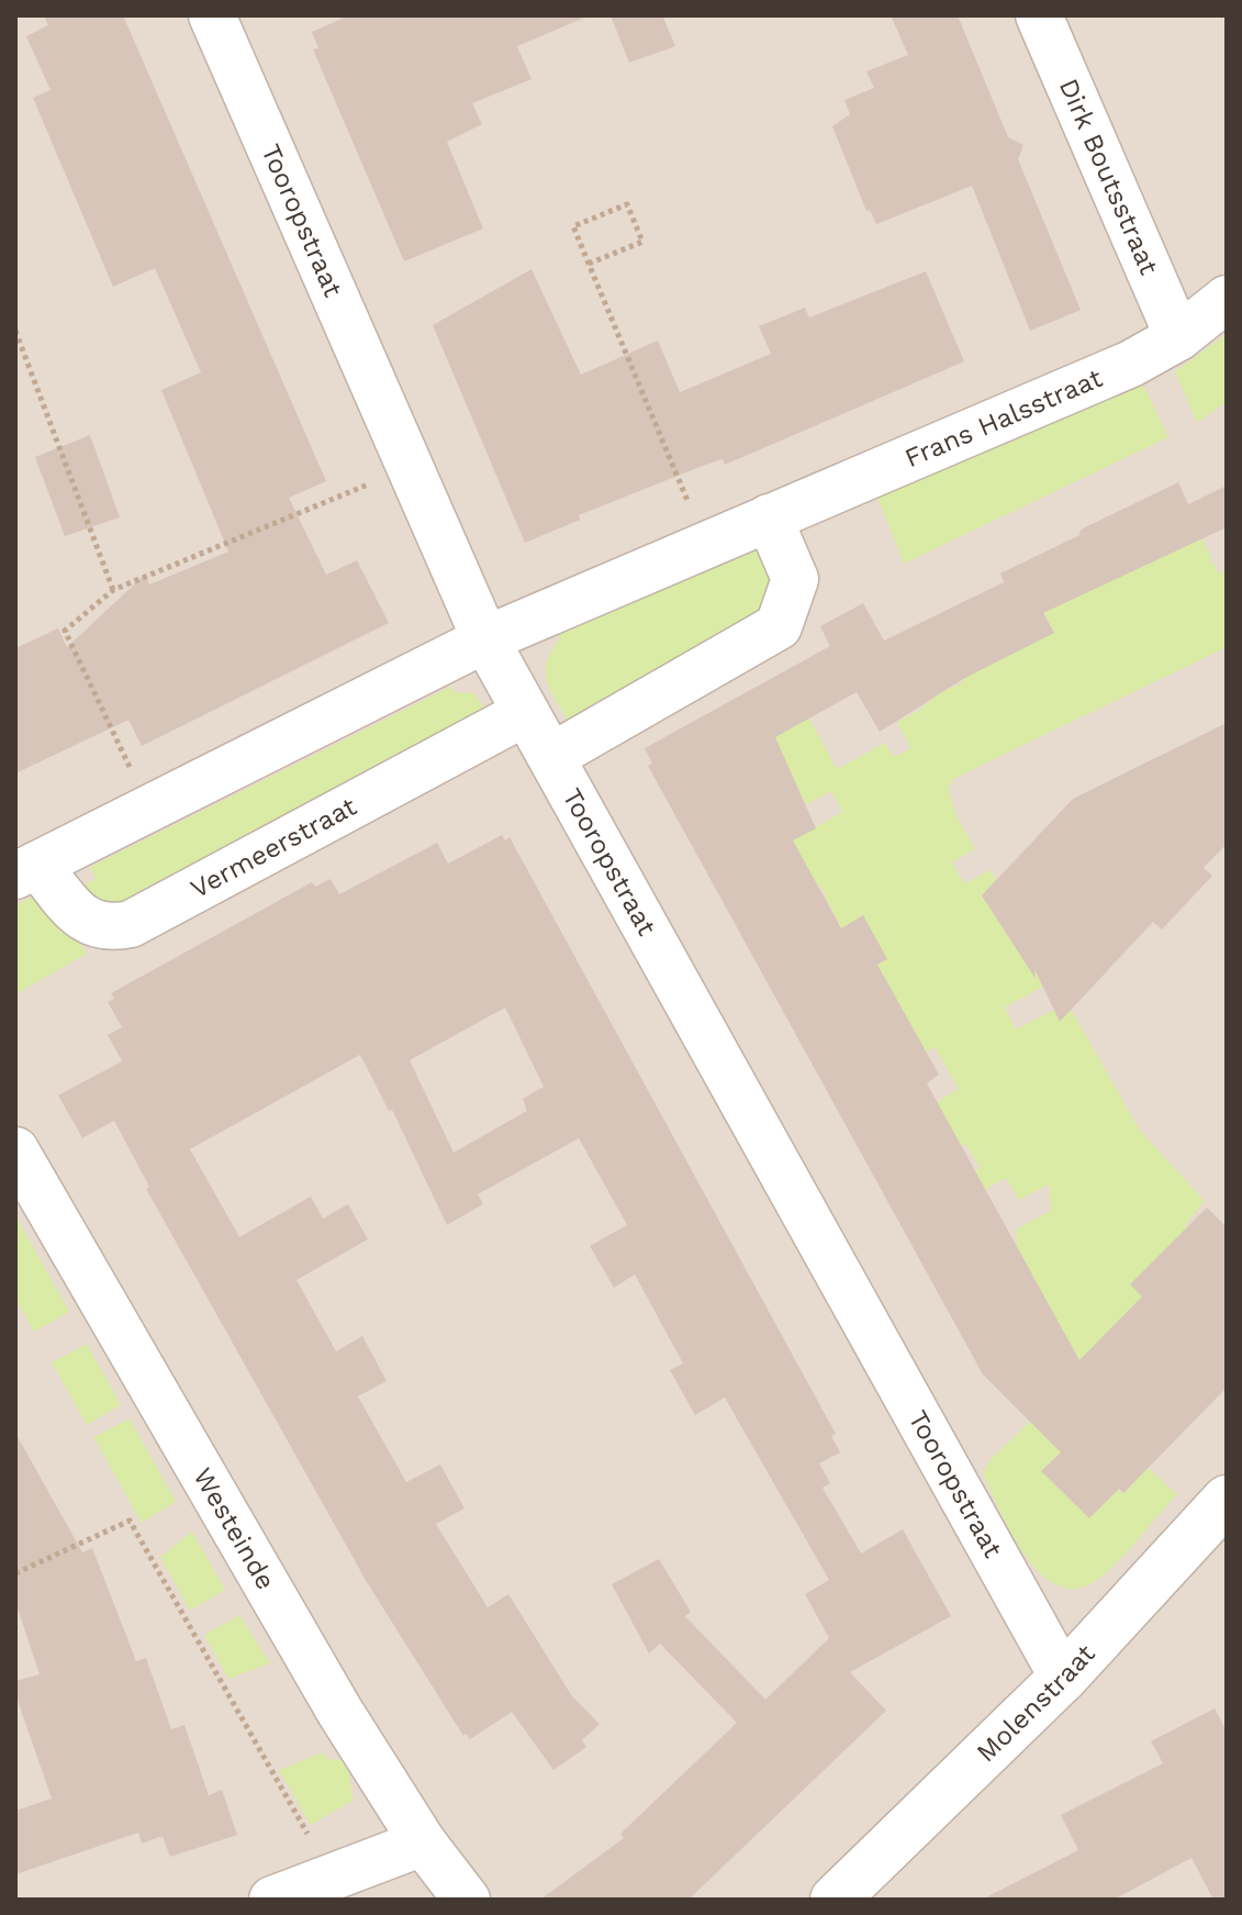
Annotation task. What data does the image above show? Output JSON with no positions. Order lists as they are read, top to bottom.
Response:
{
  "streets": {
    "street": [
      "Dirk Boutsstraat",
      "Tooropstraat",
      "Frans Halsstraat",
      "Vermeerstraat",
      "Westeinde",
      "Molenstraat"
    ]
  },
  "crossings": [
    ["Dirk Boutsstraat", "Frans Halsstraat"],
    ["Tooropstraat", "Frans Halsstraat"],
    ["Tooropstraat", "Vermeerstraat"],
    ["Tooropstraat", "Molenstraat"],
    ["Frans Halsstraat", "Vermeerstraat"]
  ]
}
